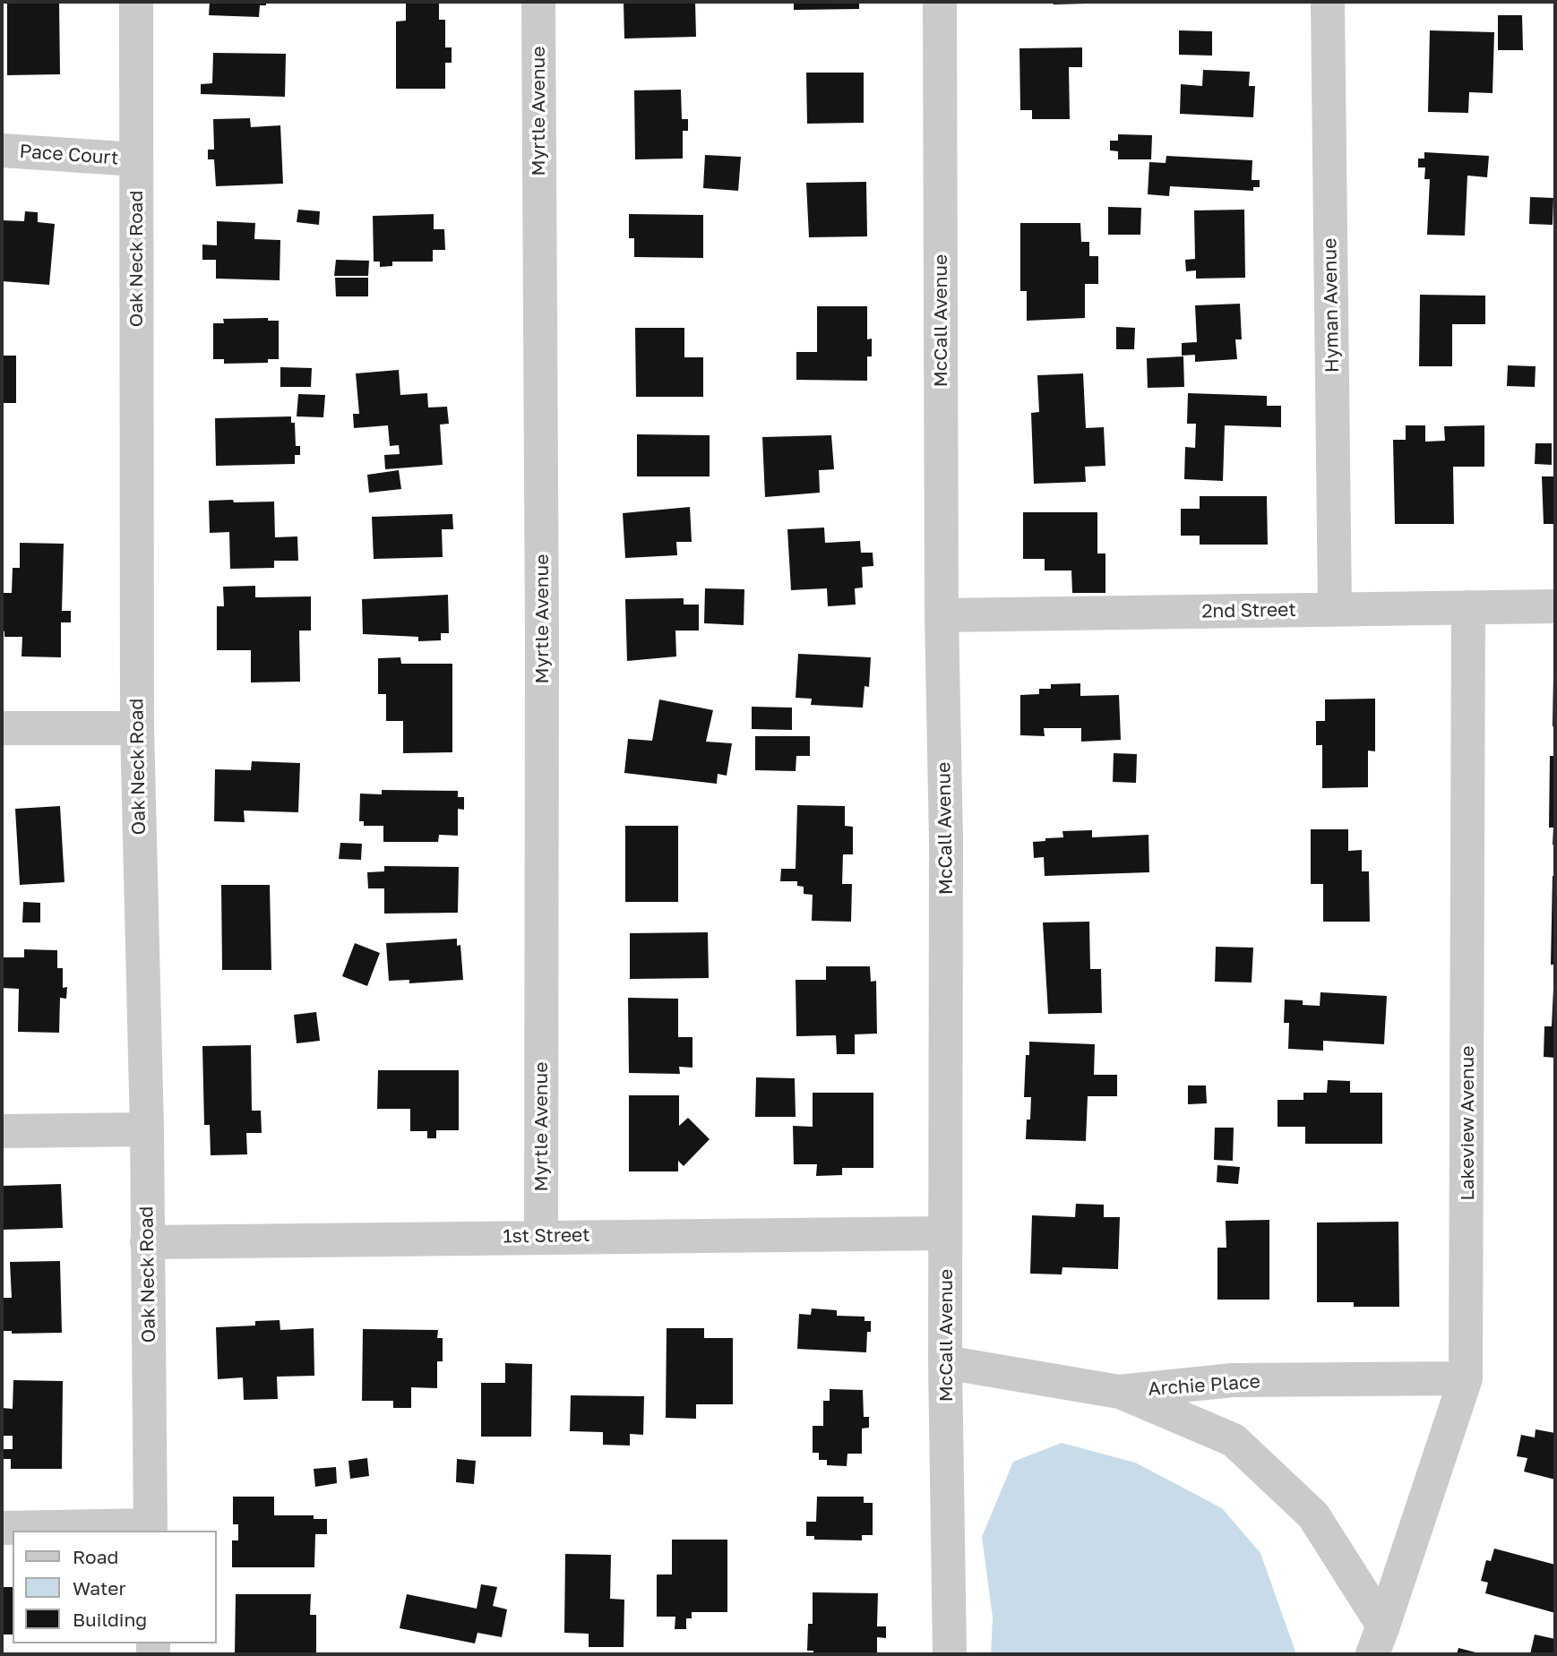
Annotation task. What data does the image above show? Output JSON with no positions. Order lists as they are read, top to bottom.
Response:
{
  "streets": {
    "street": [
      "Myrtle Avenue",
      "Pace Court",
      "Oak Neck Road",
      "Hyman Avenue",
      "McCall Avenue",
      "2nd Street",
      "Lakeview Avenue",
      "1st Street",
      "Archie Place"
    ]
  },
  "crossings": [
    ["Myrtle Avenue", "1st Street"],
    ["Pace Court", "Oak Neck Road"],
    ["Oak Neck Road", "1st Street"],
    ["Hyman Avenue", "2nd Street"],
    ["McCall Avenue", "2nd Street"],
    ["McCall Avenue", "1st Street"],
    ["McCall Avenue", "Archie Place"],
    ["2nd Street", "Lakeview Avenue"],
    ["Lakeview Avenue", "Archie Place"]
  ],
  "legend": ["Road", "Water", "Building"]
}
